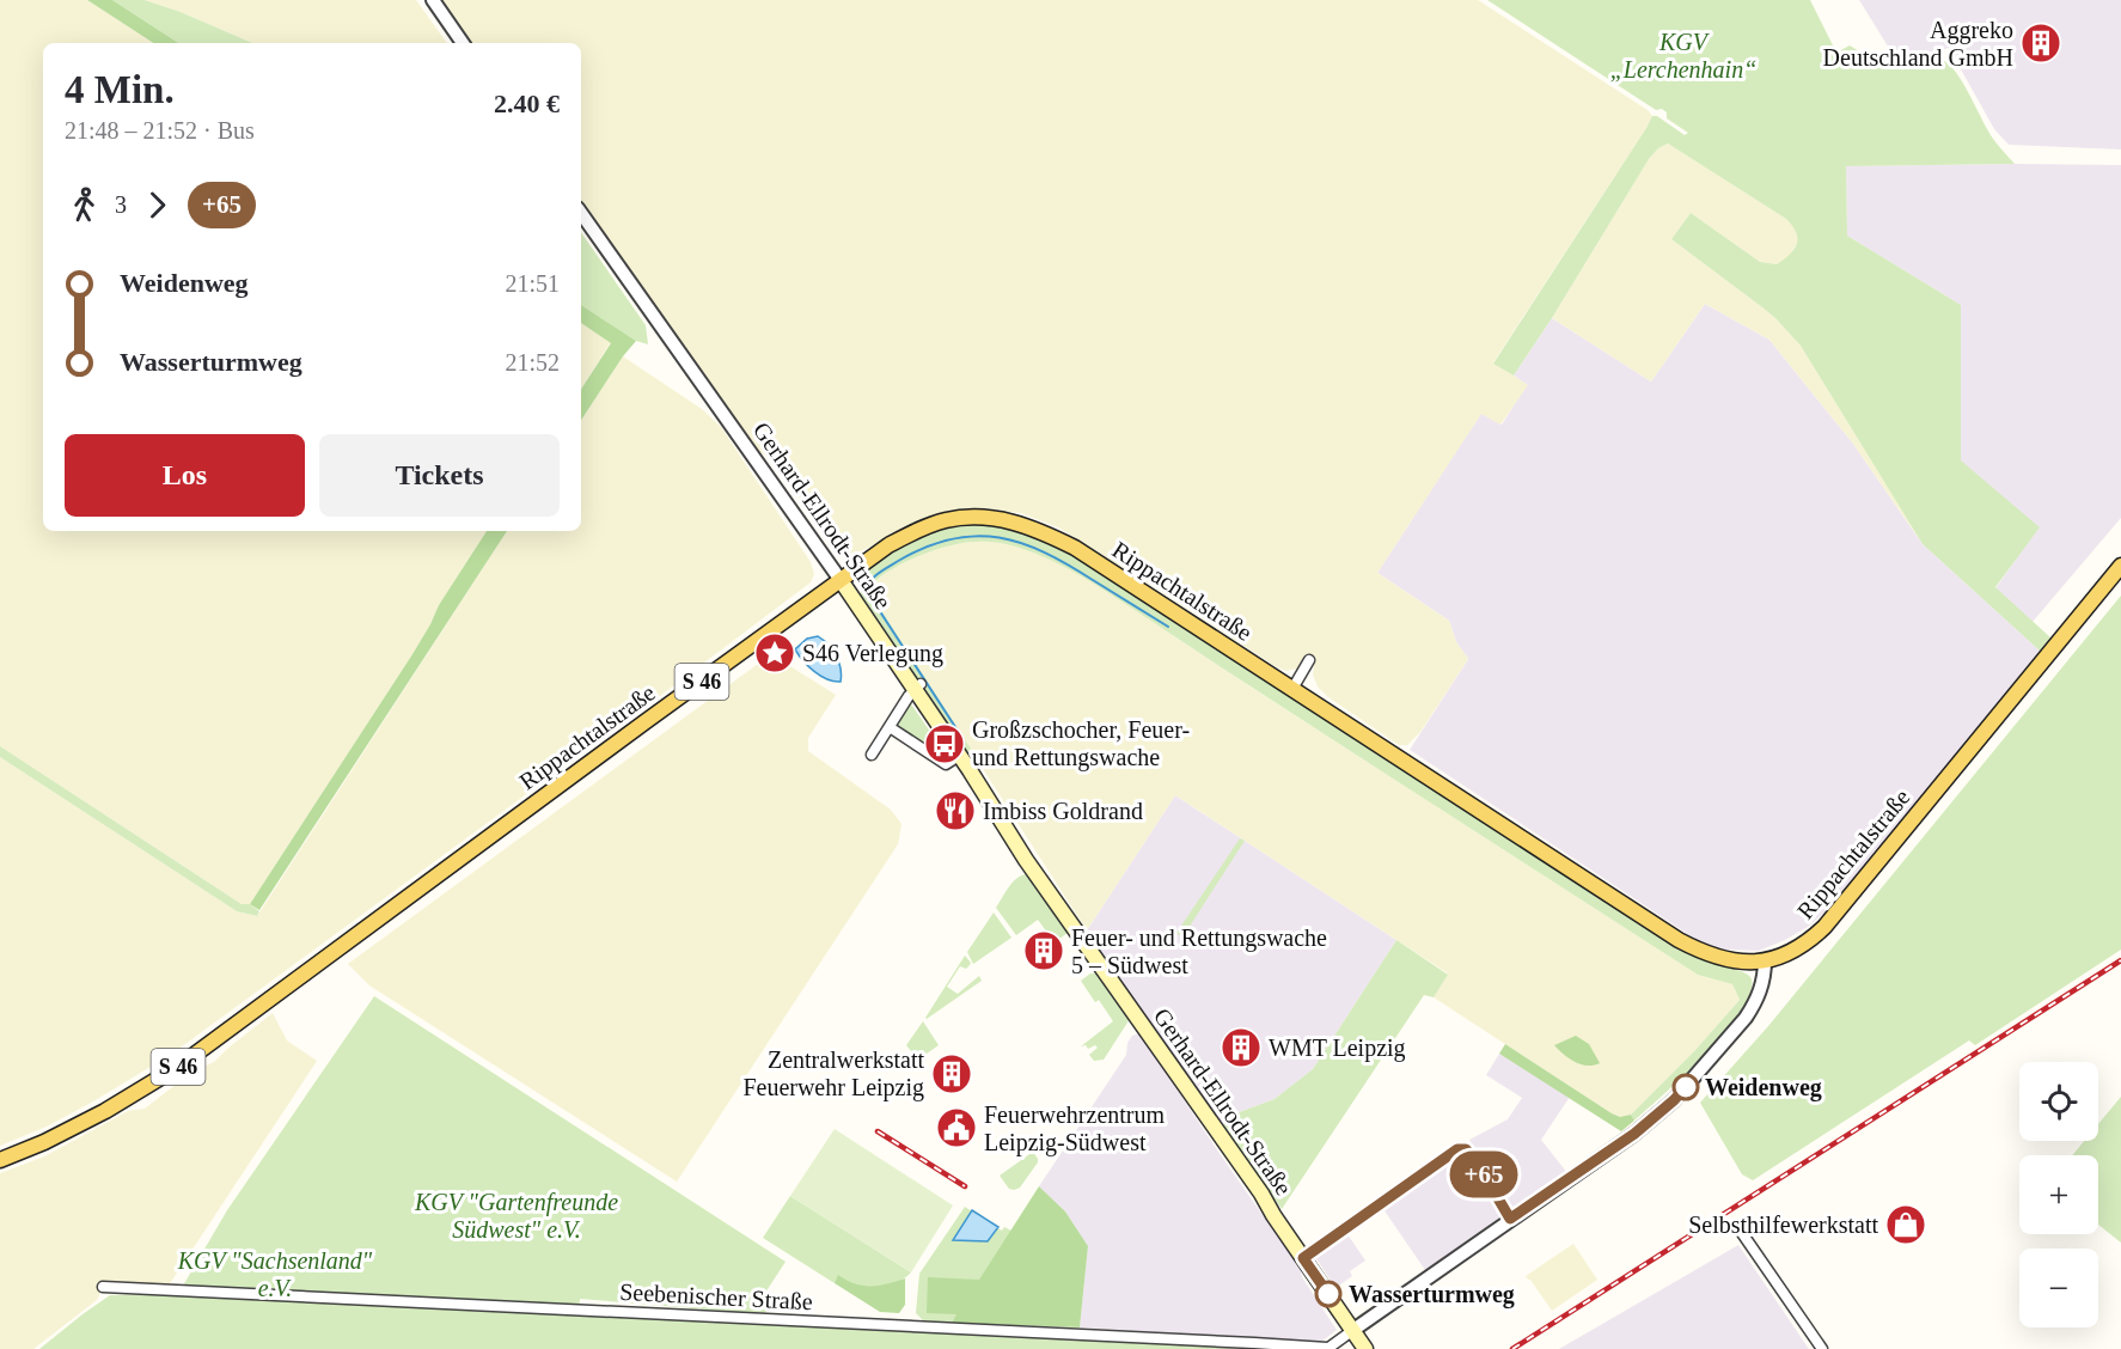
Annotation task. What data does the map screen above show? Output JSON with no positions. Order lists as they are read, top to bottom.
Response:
{
  "streets": {
    "main road": ["Gerhard-Ellrodt-Straße", "Rippachtalstraße", "S 46"],
    "street": ["Seebenischer Straße"]
  },
  "crossings": [
    ["Gerhard-Ellrodt-Straße", "Rippachtalstraße"]
  ],
  "parks": ["KGV „Lerchenhain“", "KGV \"Gartenfreunde Südwest\" e.V.", "KGV \"Sachsenland\" e.V."],
  "places": {
    "building": [
      "Aggreko Deutschland GmbH",
      "Feuer- und Rettungswache 5 – Südwest",
      "WMT Leipzig",
      "Zentralwerkstatt Feuerwehr Leipzig"
    ],
    "place": ["S46 Verlegung"],
    "bus stop": ["Großzschocher, Feuer- und Rettungswache"],
    "restaurant": ["Imbiss Goldrand"],
    "other": ["Weidenweg", "Wasserturmweg"],
    "public building": ["Feuerwehrzentrum Leipzig-Südwest"],
    "shop": ["Selbsthilfewerkstatt"]
  },
  "lines": ["bus line +65"],
  "page": {
    "on_map": "+65",
    "heading": ["4 Min.", "21:48 – 21:52 · Bus", "2.40 €"],
    "legs": ["3", "+65"],
    "list": [
      {
        "name": "Weidenweg",
        "value": "21:51"
      },
      {
        "name": "Wasserturmweg",
        "value": "21:52"
      }
    ],
    "buttons": ["Los", "Tickets"],
    "map_buttons": ["+", "−"]
  }
}
